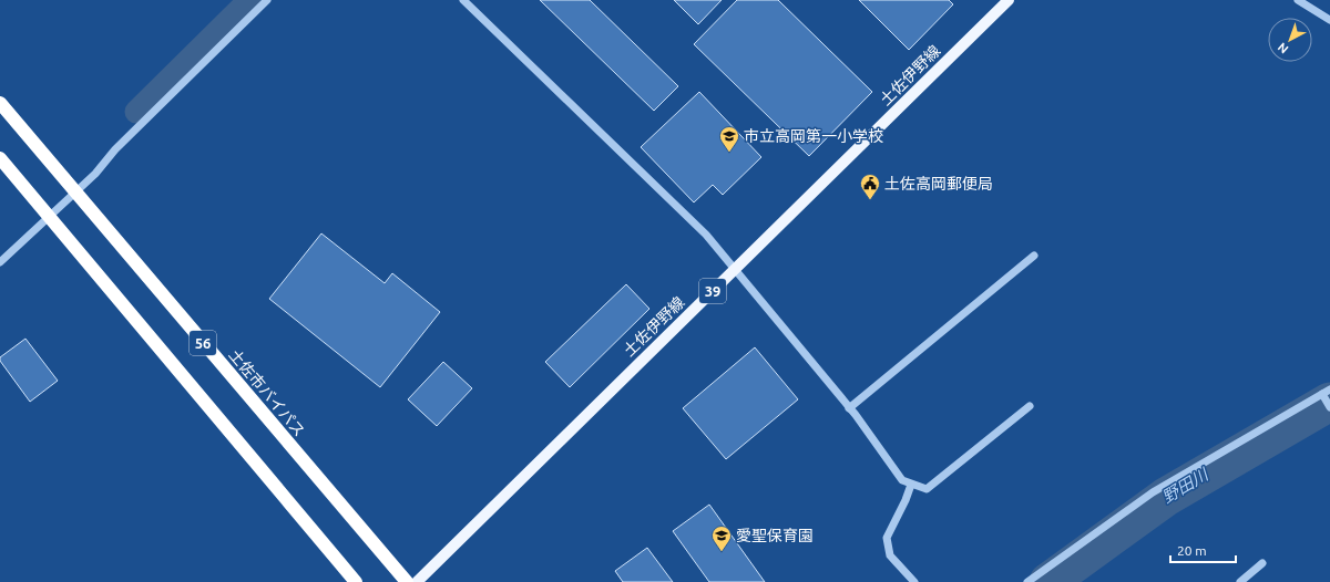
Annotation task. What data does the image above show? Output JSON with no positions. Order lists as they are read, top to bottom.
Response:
{
  "streets": {
    "highway": ["56", "土佐市バイパス"],
    "main road": ["土佐伊野線", "39"]
  },
  "water": ["野田川"],
  "places": {
    "school or university": ["市立高岡第一小学校", "愛聖保育園"],
    "public building": ["土佐高岡郵便局"]
  },
  "scale_bar": "20 m",
  "north": "bottom left"
}
